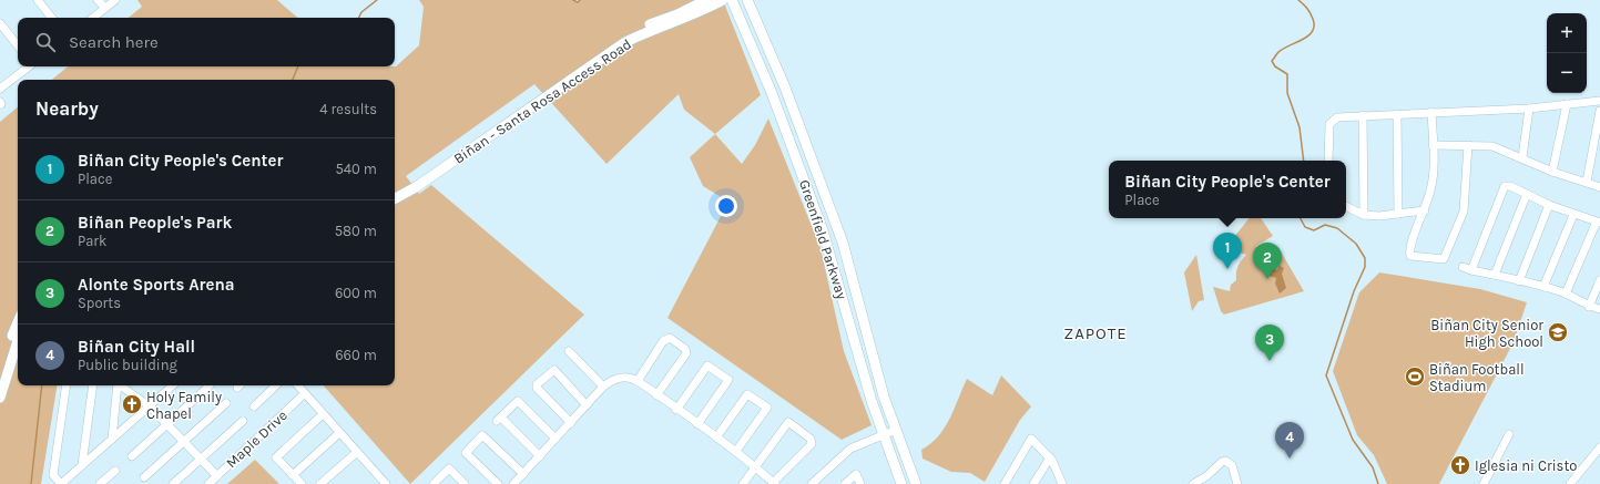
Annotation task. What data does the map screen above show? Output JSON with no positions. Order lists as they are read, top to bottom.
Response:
{
  "streets": {
    "main road": ["Biñan - Santa Rosa Access Road", "Greenfield Parkway"],
    "street": ["Maple Drive"]
  },
  "districts": ["ZAPOTE"],
  "places": {
    "school or university": ["Biñan City Senior High School"],
    "sports": ["Biñan Football Stadium"],
    "church": ["Holy Family Chapel", "Iglesia ni Cristo"]
  },
  "page": {
    "map_buttons": ["+", "−"],
    "search": "Search here",
    "heading": ["Nearby", "4 results"],
    "list": [
      {
        "mark": "1",
        "name": "Biñan City People's Center",
        "note": "Place",
        "value": "540 m"
      },
      {
        "mark": "2",
        "name": "Biñan People's Park",
        "note": "Park",
        "value": "580 m"
      },
      {
        "mark": "3",
        "name": "Alonte Sports Arena",
        "note": "Sports",
        "value": "600 m"
      },
      {
        "mark": "4",
        "name": "Biñan City Hall",
        "note": "Public building",
        "value": "660 m"
      }
    ],
    "popup": ["Biñan City People's Center", "Place"],
    "pins": [
      "1",
      "2",
      "3",
      "4"
    ]
  }
}
